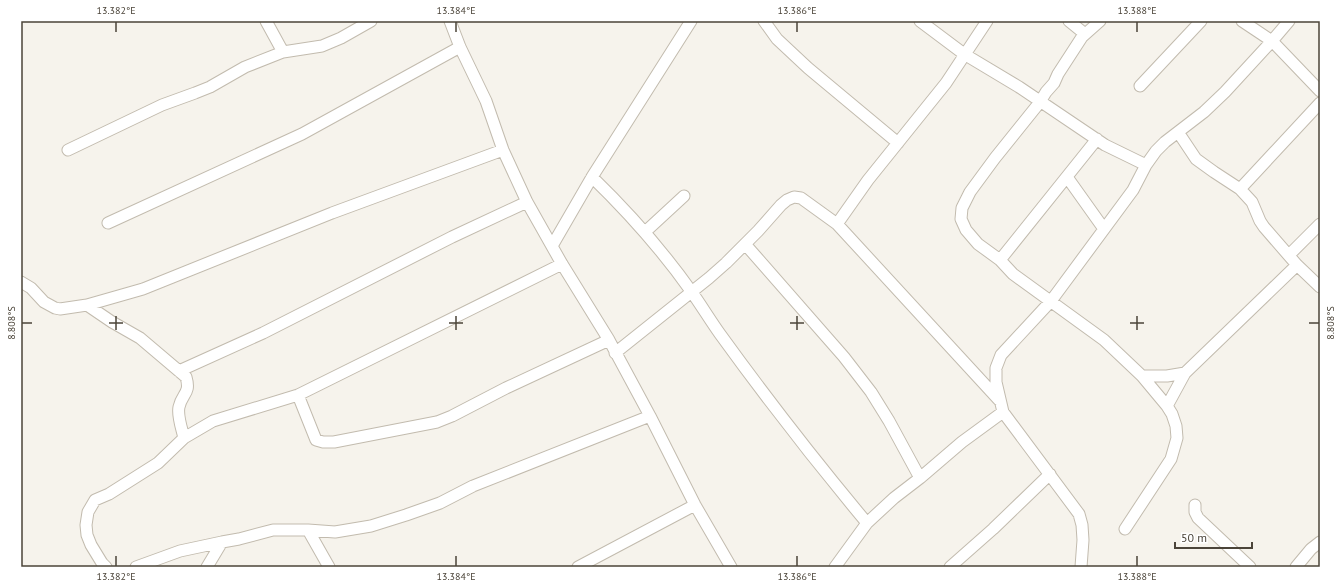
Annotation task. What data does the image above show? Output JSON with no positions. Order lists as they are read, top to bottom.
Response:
{
  "scale_bar": "50 m",
  "coordinates": [
    "13.382°E",
    "13.384°E",
    "13.386°E",
    "13.388°E",
    "8.808°S"
  ]
}
